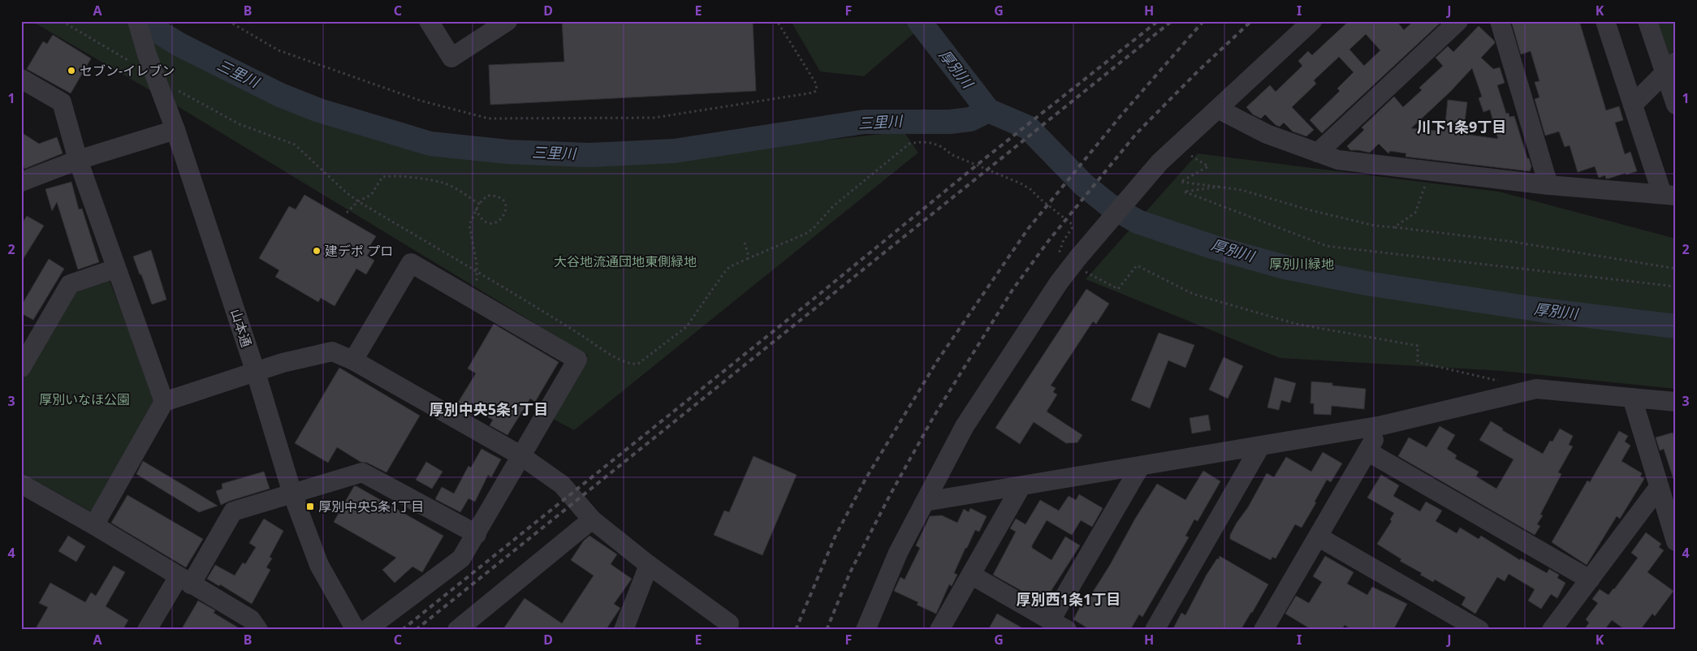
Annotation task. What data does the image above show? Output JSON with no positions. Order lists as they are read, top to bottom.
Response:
{
  "streets": {
    "street": ["山本通"]
  },
  "districts": ["川下1条9丁目", "厚別中央5条1丁目", "厚別西1条1丁目"],
  "water": ["厚別川", "三里川"],
  "parks": ["大谷地流通団地東側緑地", "厚別川緑地", "厚別いなほ公園"],
  "places": {
    "other": ["セブン-イレブン", "建デポ プロ"],
    "transit": ["厚別中央5条1丁目"]
  },
  "grid": {
    "columns": [
      "A",
      "B",
      "C",
      "D",
      "E",
      "F",
      "G",
      "H",
      "I",
      "J",
      "K"
    ],
    "rows": [
      "1",
      "2",
      "3",
      "4"
    ]
  }
}
